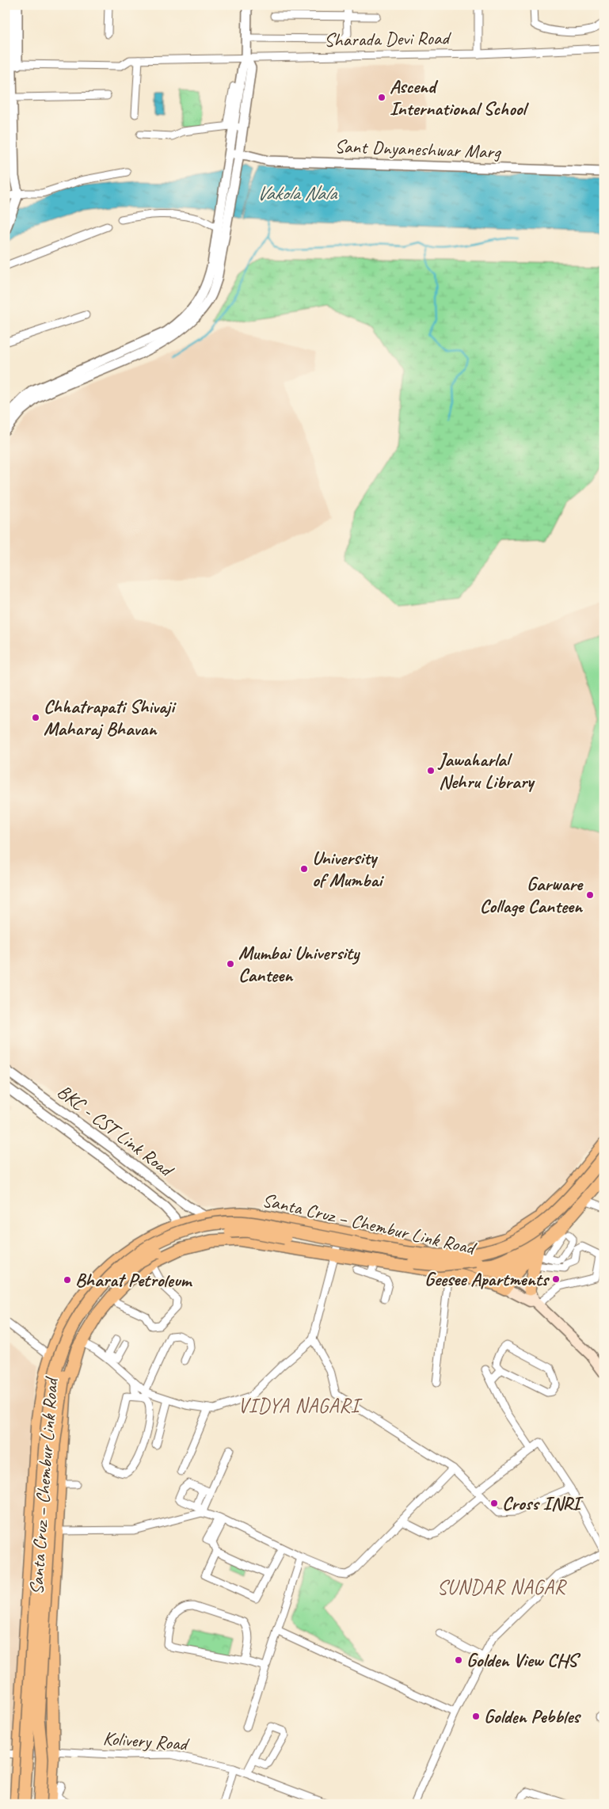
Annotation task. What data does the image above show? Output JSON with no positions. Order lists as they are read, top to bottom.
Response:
{
  "streets": {
    "highway": ["Santa Cruz – Chembur Link Road"],
    "street": [
      "Sharada Devi Road",
      "Sant Dnyaneshwar Marg",
      "BKC - CST Link Road",
      "Kolivery Road"
    ]
  },
  "crossings": [
    ["BKC - CST Link Road", "Santa Cruz – Chembur Link Road"],
    ["Santa Cruz – Chembur Link Road", "Kolivery Road"]
  ],
  "districts": ["VIDYA NAGARI", "SUNDAR NAGAR"],
  "water": ["Vakola Nala"],
  "places": [
    "Ascend International School",
    "Chhatrapati Shivaji Maharaj Bhavan",
    "Jawaharlal Nehru Library",
    "University of Mumbai",
    "Garware Collage Canteen",
    "Mumbai University Canteen",
    "Geesee Apartments",
    "Bharat Petroleum",
    "Cross INRI",
    "Golden View CHS",
    "Golden Pebbles"
  ]
}
